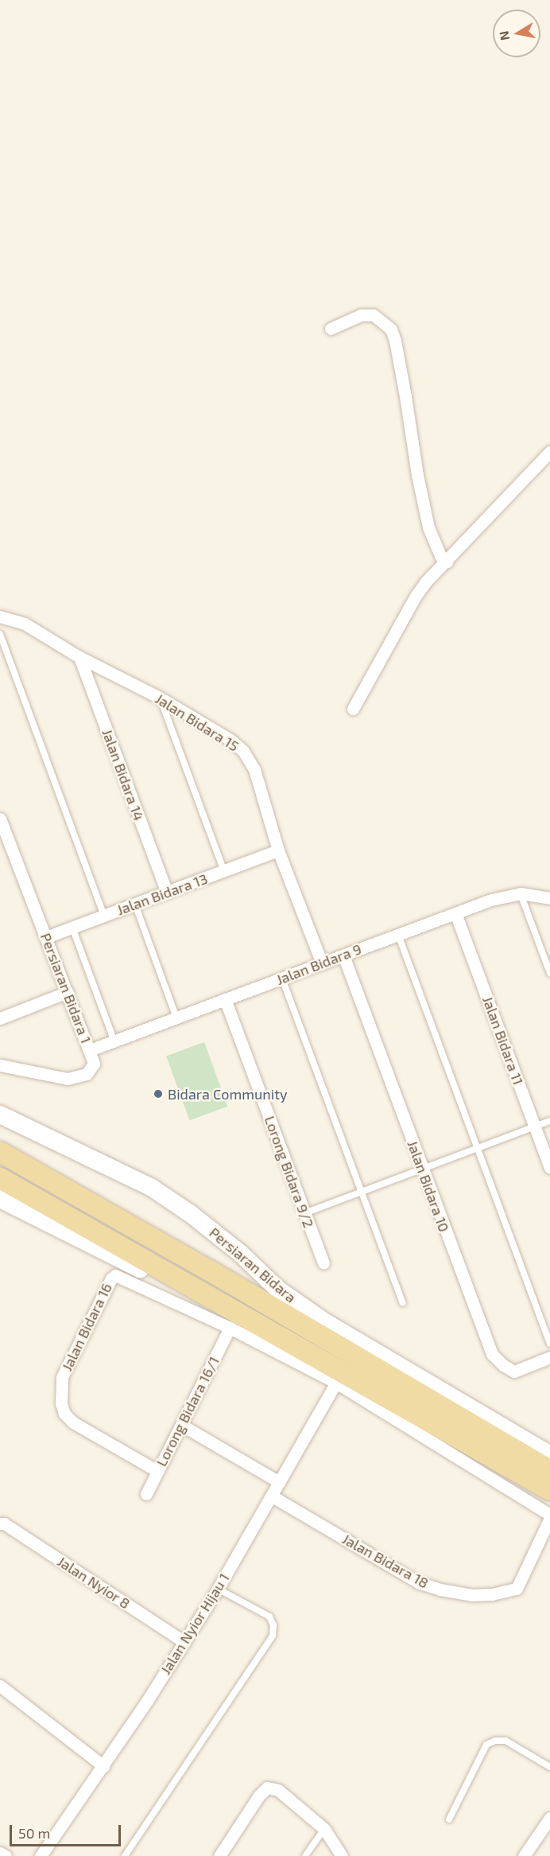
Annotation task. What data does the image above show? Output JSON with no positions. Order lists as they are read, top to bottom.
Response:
{
  "streets": {
    "main road": ["Persiaran Bidara"],
    "street": [
      "Jalan Bidara 15",
      "Jalan Bidara 14",
      "Jalan Bidara 13",
      "Jalan Bidara 9",
      "Persiaran Bidara 1",
      "Jalan Bidara 11",
      "Lorong Bidara 9/2",
      "Jalan Bidara 10",
      "Jalan Bidara 16",
      "Lorong Bidara 16/1",
      "Jalan Bidara 18",
      "Jalan Nyior 8",
      "Jalan Nyior Hijau 1"
    ]
  },
  "crossings": [
    ["Jalan Bidara 15", "Jalan Bidara 14"],
    ["Jalan Bidara 15", "Jalan Bidara 13"],
    ["Jalan Bidara 15", "Jalan Bidara 9"],
    ["Jalan Bidara 14", "Jalan Bidara 13"],
    ["Jalan Bidara 13", "Persiaran Bidara 1"],
    ["Jalan Bidara 9", "Persiaran Bidara 1"],
    ["Jalan Bidara 9", "Jalan Bidara 11"],
    ["Jalan Bidara 9", "Lorong Bidara 9/2"],
    ["Jalan Bidara 9", "Jalan Bidara 10"],
    ["Jalan Bidara 16", "Lorong Bidara 16/1"],
    ["Jalan Bidara 18", "Jalan Nyior Hijau 1"],
    ["Jalan Nyior 8", "Jalan Nyior Hijau 1"]
  ],
  "places": ["Bidara Community"],
  "scale_bar": "50 m",
  "north": "left"
}
